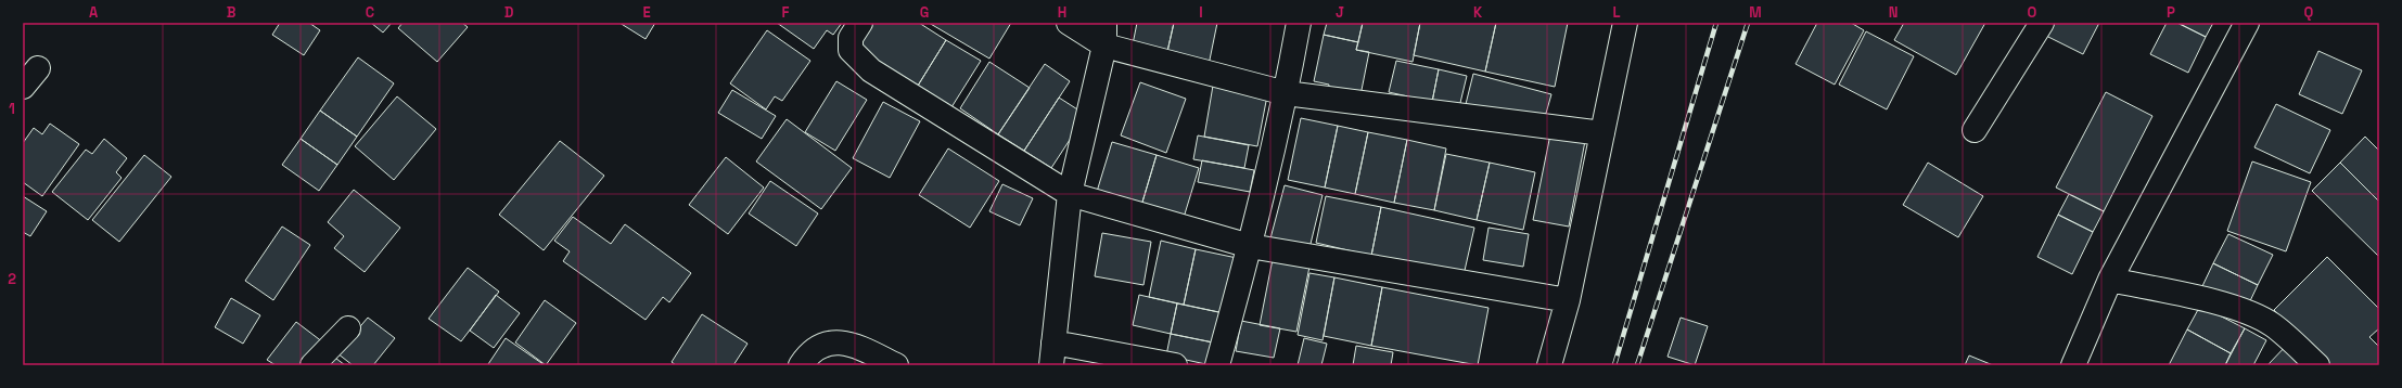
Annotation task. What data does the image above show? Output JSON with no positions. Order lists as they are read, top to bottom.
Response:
{
  "grid": {
    "columns": [
      "A",
      "B",
      "C",
      "D",
      "E",
      "F",
      "G",
      "H",
      "I",
      "J",
      "K",
      "L",
      "M",
      "N",
      "O",
      "P",
      "Q"
    ],
    "rows": ["1", "2"]
  }
}
